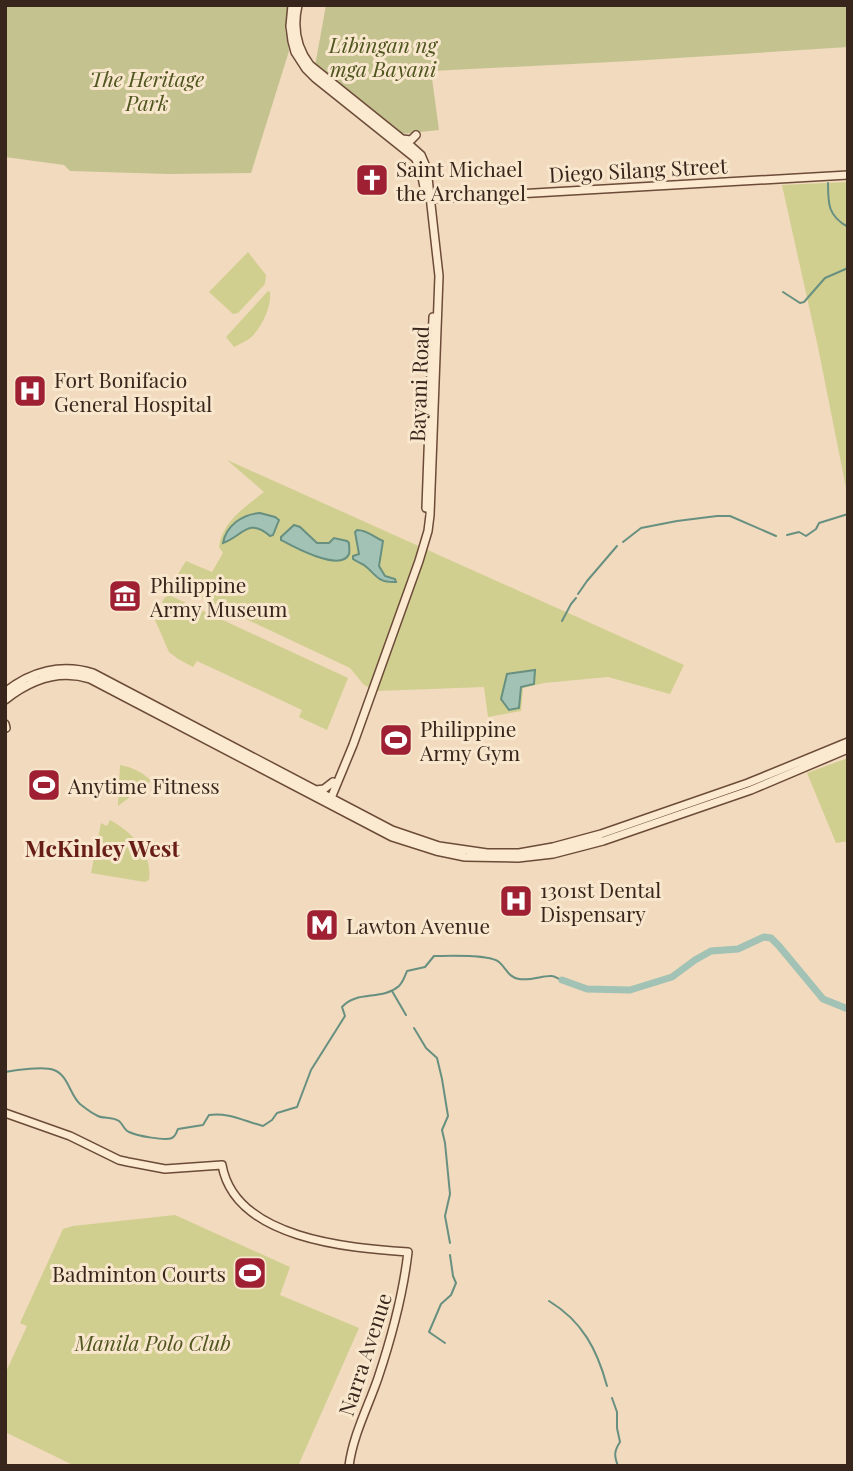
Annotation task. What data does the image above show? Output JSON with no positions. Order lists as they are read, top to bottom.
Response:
{
  "streets": {
    "main road": ["Diego Silang Street", "Bayani Road", "Narra Avenue"]
  },
  "crossings": [
    ["Diego Silang Street", "Bayani Road"]
  ],
  "districts": ["McKinley West"],
  "parks": ["Libingan ng mga Bayani", "The Heritage Park", "Manila Polo Club"],
  "places": {
    "church": ["Saint Michael the Archangel"],
    "hospital": ["Fort Bonifacio General Hospital", "1301st Dental Dispensary"],
    "museum": ["Philippine Army Museum"],
    "sports": ["Philippine Army Gym", "Anytime Fitness", "Badminton Courts"],
    "metro station": ["Lawton Avenue"]
  }
}
